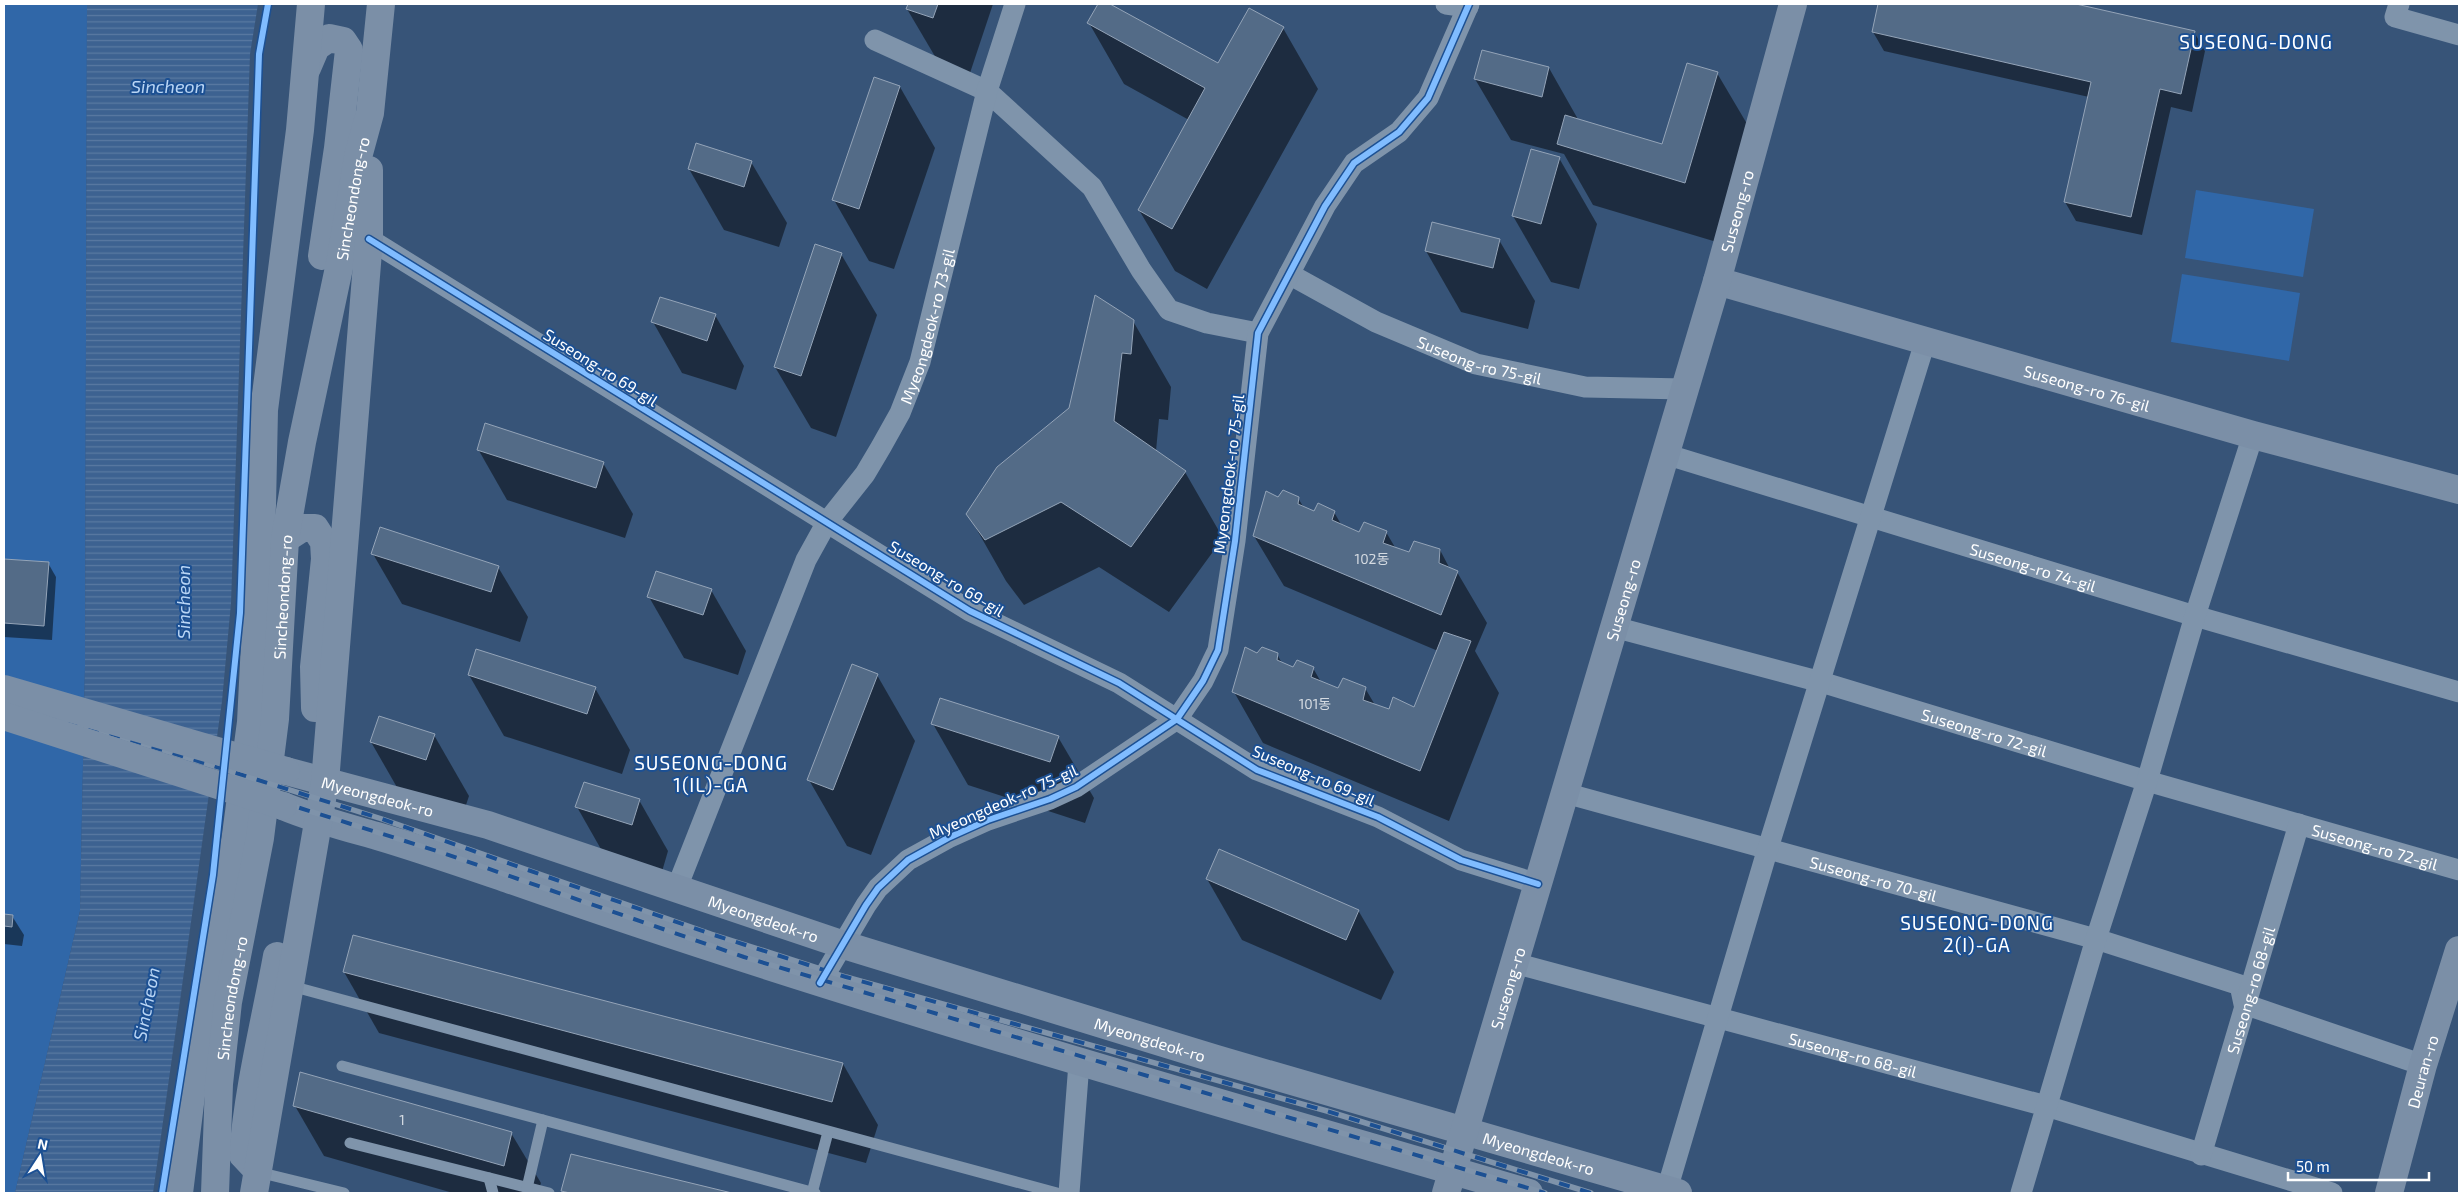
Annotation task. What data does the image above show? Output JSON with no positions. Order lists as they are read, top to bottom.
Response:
{
  "streets": {
    "main road": [
      "Sincheondong-ro",
      "Suseong-ro",
      "Suseong-ro 76-gil",
      "Myeongdeok-ro",
      "Deuran-ro"
    ],
    "street": [
      "Myeongdeok-ro 73-gil",
      "Suseong-ro 75-gil",
      "Suseong-ro 69-gil",
      "Myeongdeok-ro 75-gil",
      "Suseong-ro 74-gil",
      "Suseong-ro 72-gil",
      "Suseong-ro 70-gil",
      "Suseong-ro 68-gil"
    ]
  },
  "crossings": [
    ["Suseong-ro", "Suseong-ro 75-gil"],
    ["Suseong-ro", "Suseong-ro 69-gil"],
    ["Suseong-ro", "Suseong-ro 76-gil"],
    ["Suseong-ro", "Suseong-ro 74-gil"],
    ["Suseong-ro", "Suseong-ro 72-gil"],
    ["Suseong-ro", "Myeongdeok-ro"],
    ["Suseong-ro", "Suseong-ro 70-gil"],
    ["Suseong-ro", "Suseong-ro 68-gil"],
    ["Myeongdeok-ro 73-gil", "Suseong-ro 69-gil"],
    ["Myeongdeok-ro 73-gil", "Myeongdeok-ro"],
    ["Suseong-ro 69-gil", "Myeongdeok-ro 75-gil"],
    ["Myeongdeok-ro 75-gil", "Myeongdeok-ro"],
    ["Suseong-ro 72-gil", "Suseong-ro 68-gil"],
    ["Myeongdeok-ro", "Suseong-ro 68-gil"],
    ["Suseong-ro 70-gil", "Suseong-ro 68-gil"]
  ],
  "districts": ["SUSEONG-DONG", "SUSEONG-DONG 1(IL)-GA", "SUSEONG-DONG 2(I)-GA"],
  "water": ["Sincheon"],
  "house_numbers": ["102동", "101동", "1"],
  "scale_bar": "50 m",
  "north": "top"
}
